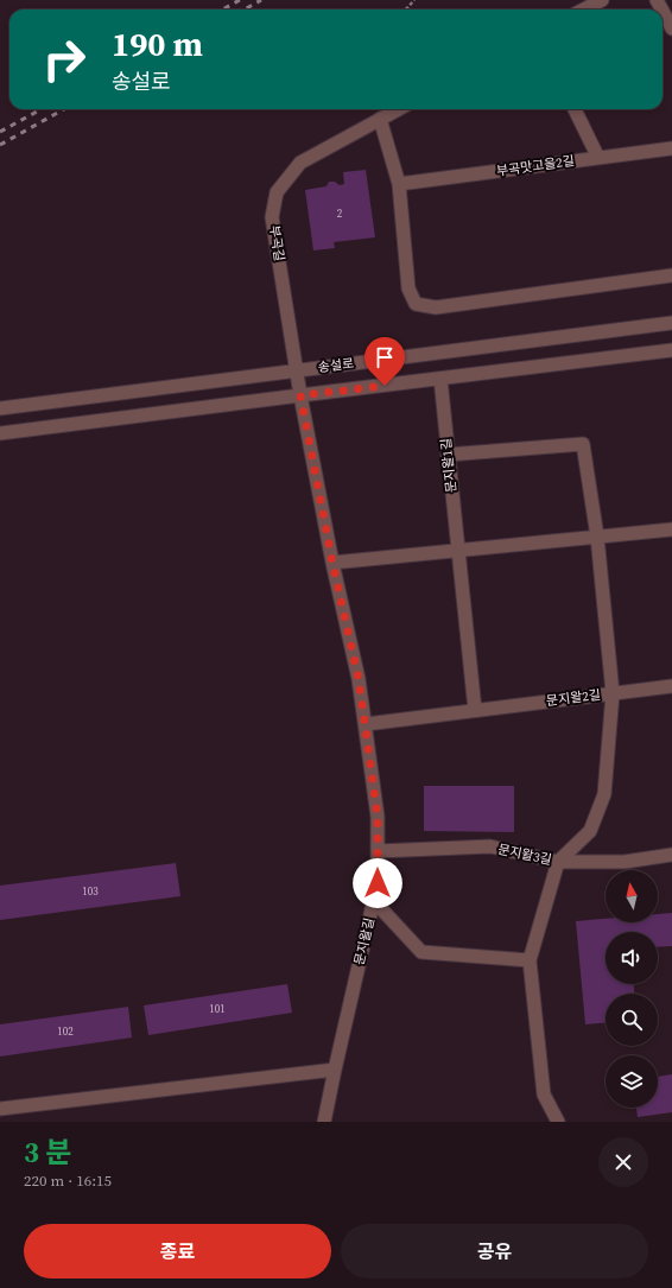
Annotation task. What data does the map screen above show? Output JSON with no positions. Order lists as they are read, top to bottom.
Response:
{
  "streets": {
    "street": [
      "부곡맛고을2길",
      "부곡길",
      "송설로",
      "문지왈1길",
      "문지왈2길",
      "문지왈3길",
      "문지왈길"
    ]
  },
  "crossings": [
    ["부곡길", "송설로"],
    ["부곡길", "문지왈길"],
    ["송설로", "문지왈1길"],
    ["송설로", "문지왈길"],
    ["문지왈2길", "문지왈길"],
    ["문지왈3길", "문지왈길"]
  ],
  "house_numbers": [
    "2",
    "103",
    "101",
    "102"
  ],
  "north": "top",
  "page": {
    "turn": ["190 m", "송설로"],
    "heading": ["3 분", "220 m · 16:15"],
    "buttons": ["종료", "공유"]
  }
}
